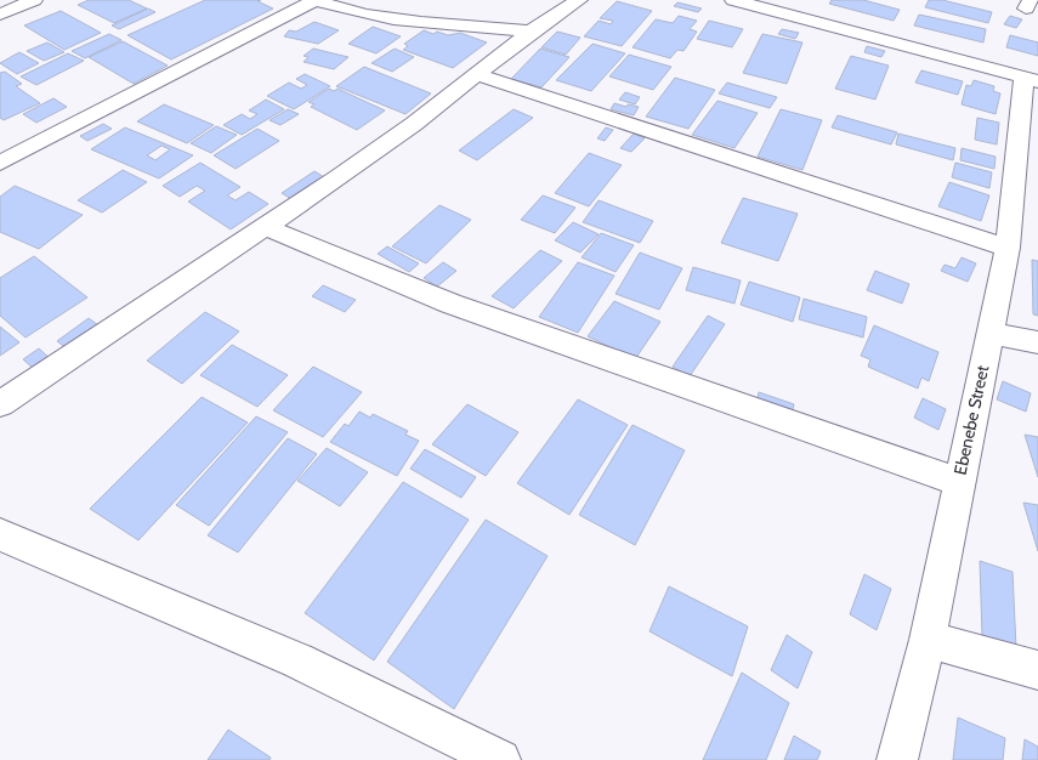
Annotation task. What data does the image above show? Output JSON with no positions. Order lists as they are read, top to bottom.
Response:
{
  "streets": {
    "street": ["Ebenebe Street"]
  }
}
